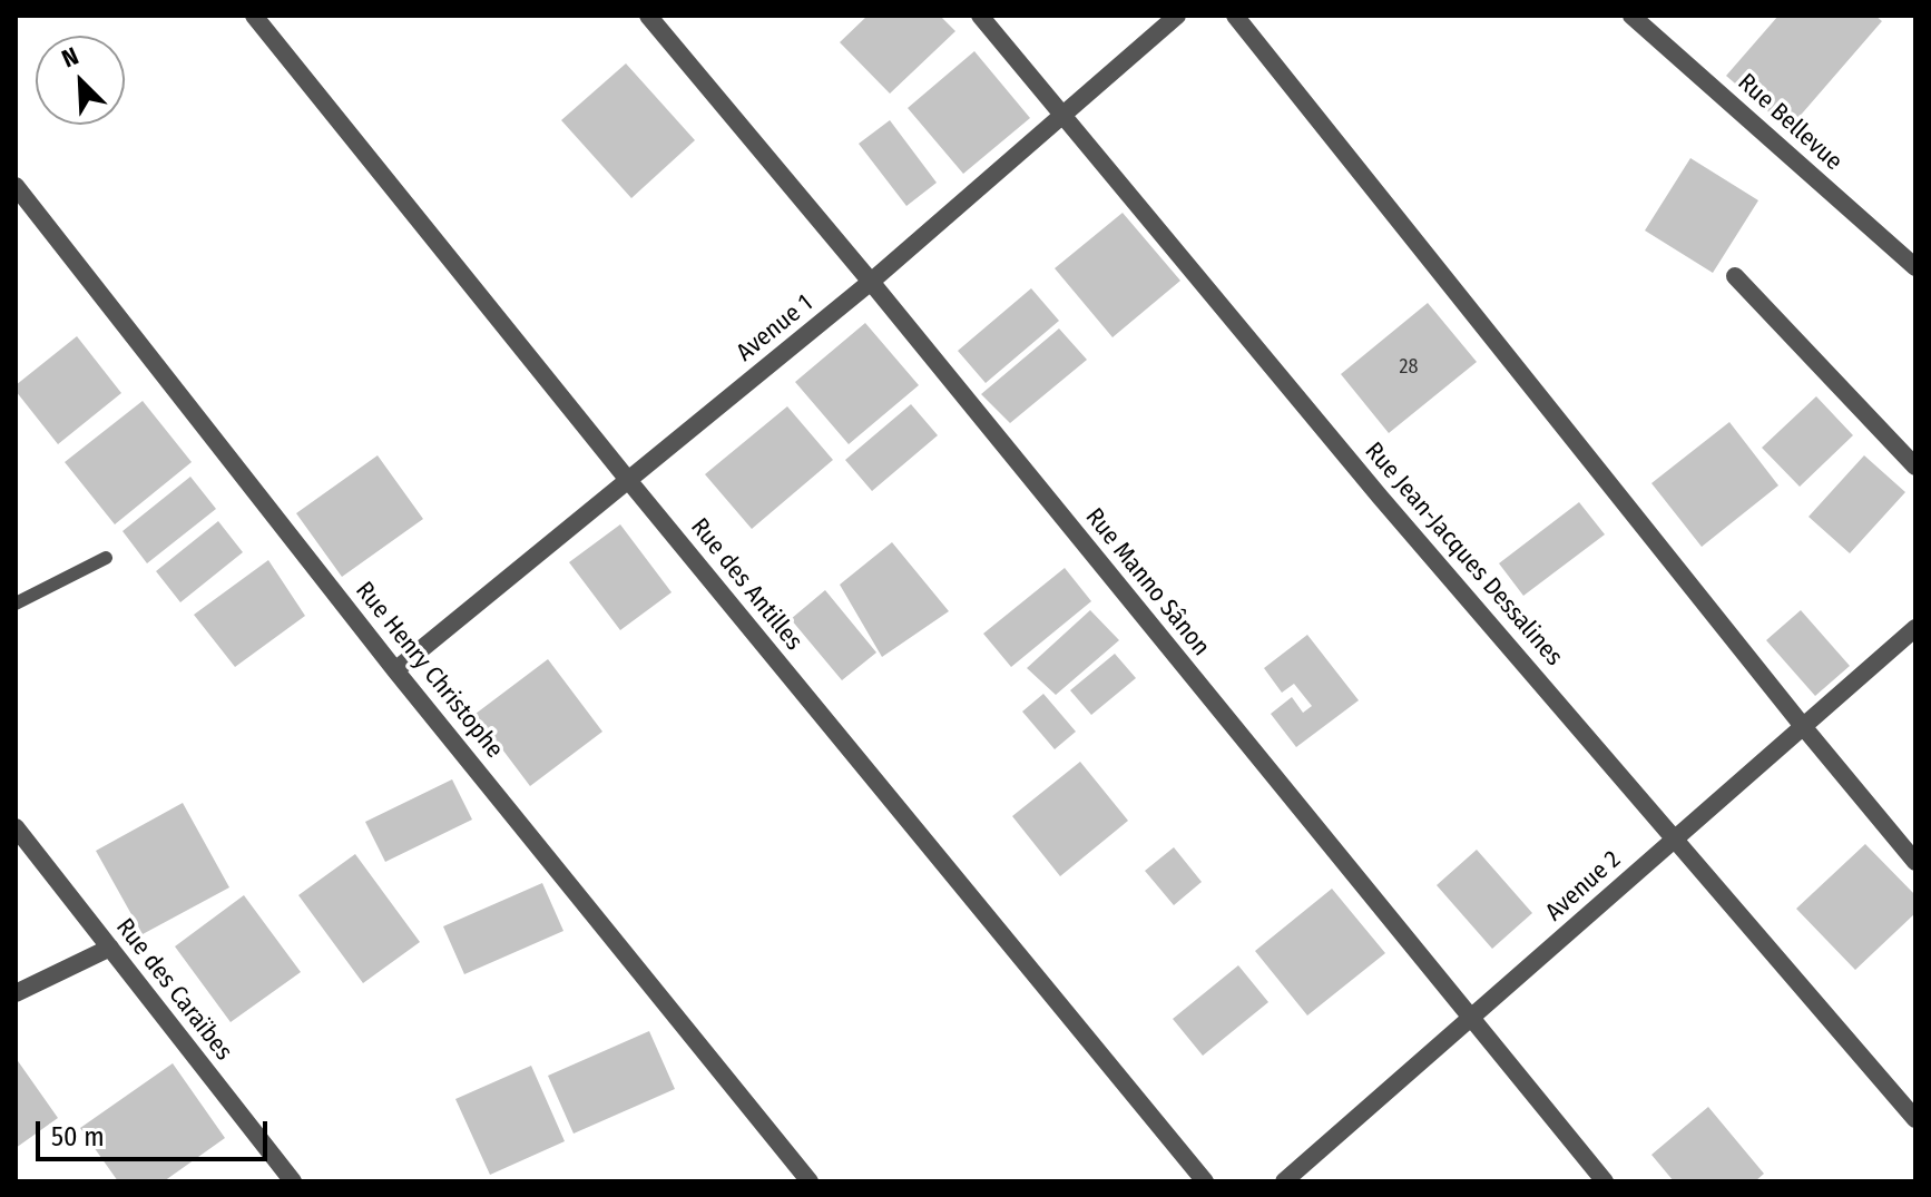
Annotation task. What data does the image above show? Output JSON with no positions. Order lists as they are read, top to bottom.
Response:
{
  "streets": {
    "street": [
      "Rue Bellevue",
      "Avenue 1",
      "Rue Jean-Jacques Dessalines",
      "Rue Manno Sânon",
      "Rue des Antilles",
      "Rue Henry Christophe",
      "Avenue 2",
      "Rue des Caraïbes"
    ]
  },
  "crossings": [
    ["Avenue 1", "Rue Jean-Jacques Dessalines"],
    ["Avenue 1", "Rue Manno Sânon"],
    ["Avenue 1", "Rue des Antilles"],
    ["Avenue 1", "Rue Henry Christophe"],
    ["Rue Jean-Jacques Dessalines", "Avenue 2"],
    ["Rue Manno Sânon", "Avenue 2"]
  ],
  "house_numbers": ["28"],
  "scale_bar": "50 m",
  "north": "top left"
}
